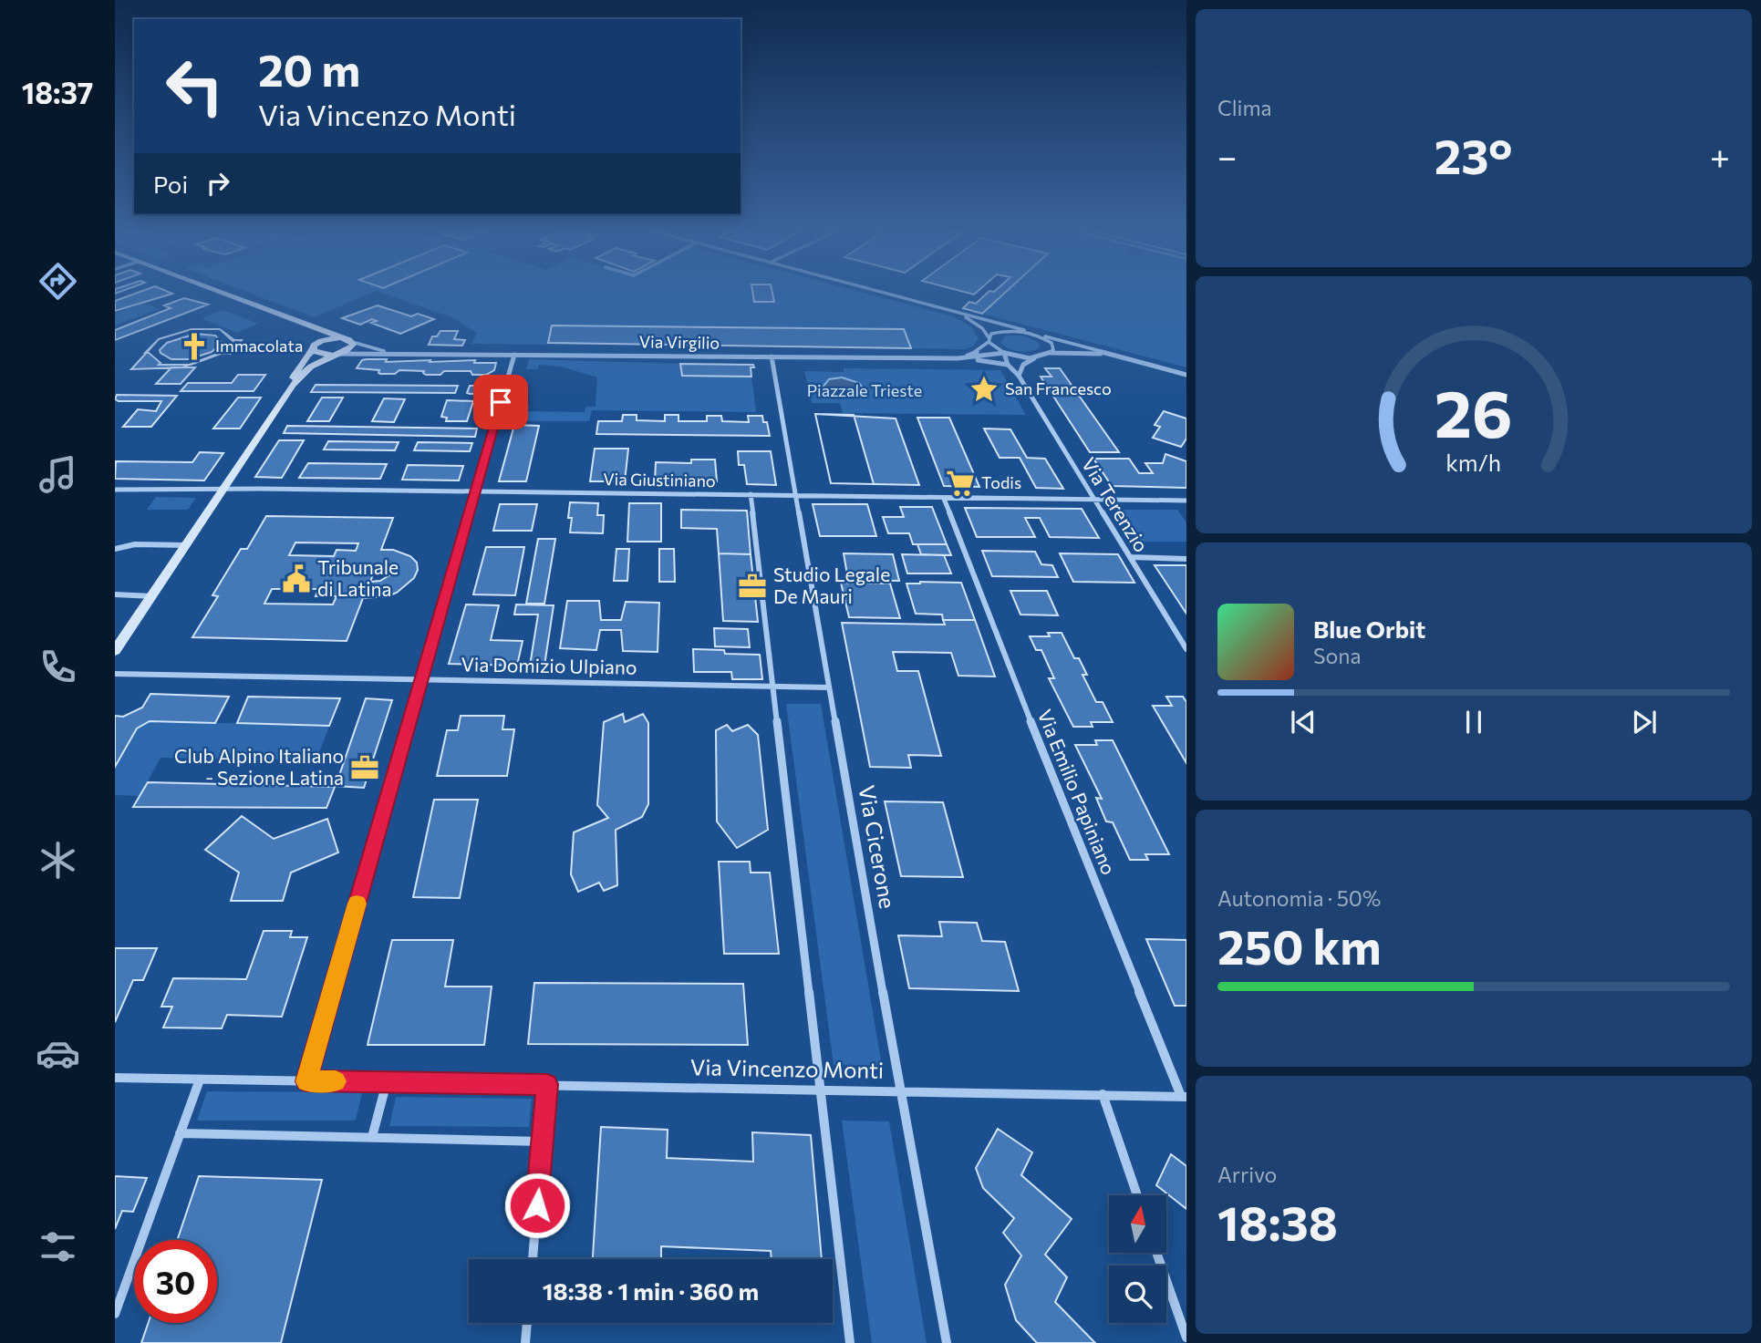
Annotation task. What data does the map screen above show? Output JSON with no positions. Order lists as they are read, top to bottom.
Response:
{
  "streets": {
    "street": [
      "Via Virgilio",
      "Via Giustiniano",
      "Via Terenzio",
      "Via Domizio Ulpiano",
      "Via Emilio Papiniano",
      "Via Cicerone",
      "Via Vincenzo Monti"
    ]
  },
  "crossings": [
    ["Via Virgilio", "Via Terenzio"],
    ["Via Virgilio", "Via Cicerone"],
    ["Via Giustiniano", "Via Terenzio"],
    ["Via Giustiniano", "Via Emilio Papiniano"],
    ["Via Giustiniano", "Via Cicerone"],
    ["Via Domizio Ulpiano", "Via Cicerone"],
    ["Via Emilio Papiniano", "Via Vincenzo Monti"],
    ["Via Cicerone", "Via Vincenzo Monti"]
  ],
  "parks": ["Piazzale Trieste"],
  "places": {
    "church": ["Immacolata"],
    "place": ["San Francesco"],
    "supermarket": ["Todis"],
    "public building": ["Tribunale di Latina"],
    "office": ["Studio Legale De Mauri", "Club Alpino Italiano - Sezione Latina"]
  },
  "north": "top",
  "page": {
    "tabs": "18:37",
    "tile": [
      "Clima",
      ["Autonomia · 50%", "250 km"],
      ["Arrivo", "18:38"]
    ],
    "turn": ["20 m", "Via Vincenzo Monti"],
    "heat": ["−", "23°", "+"],
    "then": "Poi",
    "song": ["Blue Orbit", "Sona"],
    "limit": "30",
    "trip": "18:38 · 1 min · 360 m",
    "gauge": ["26", "km/h"]
  }
}
